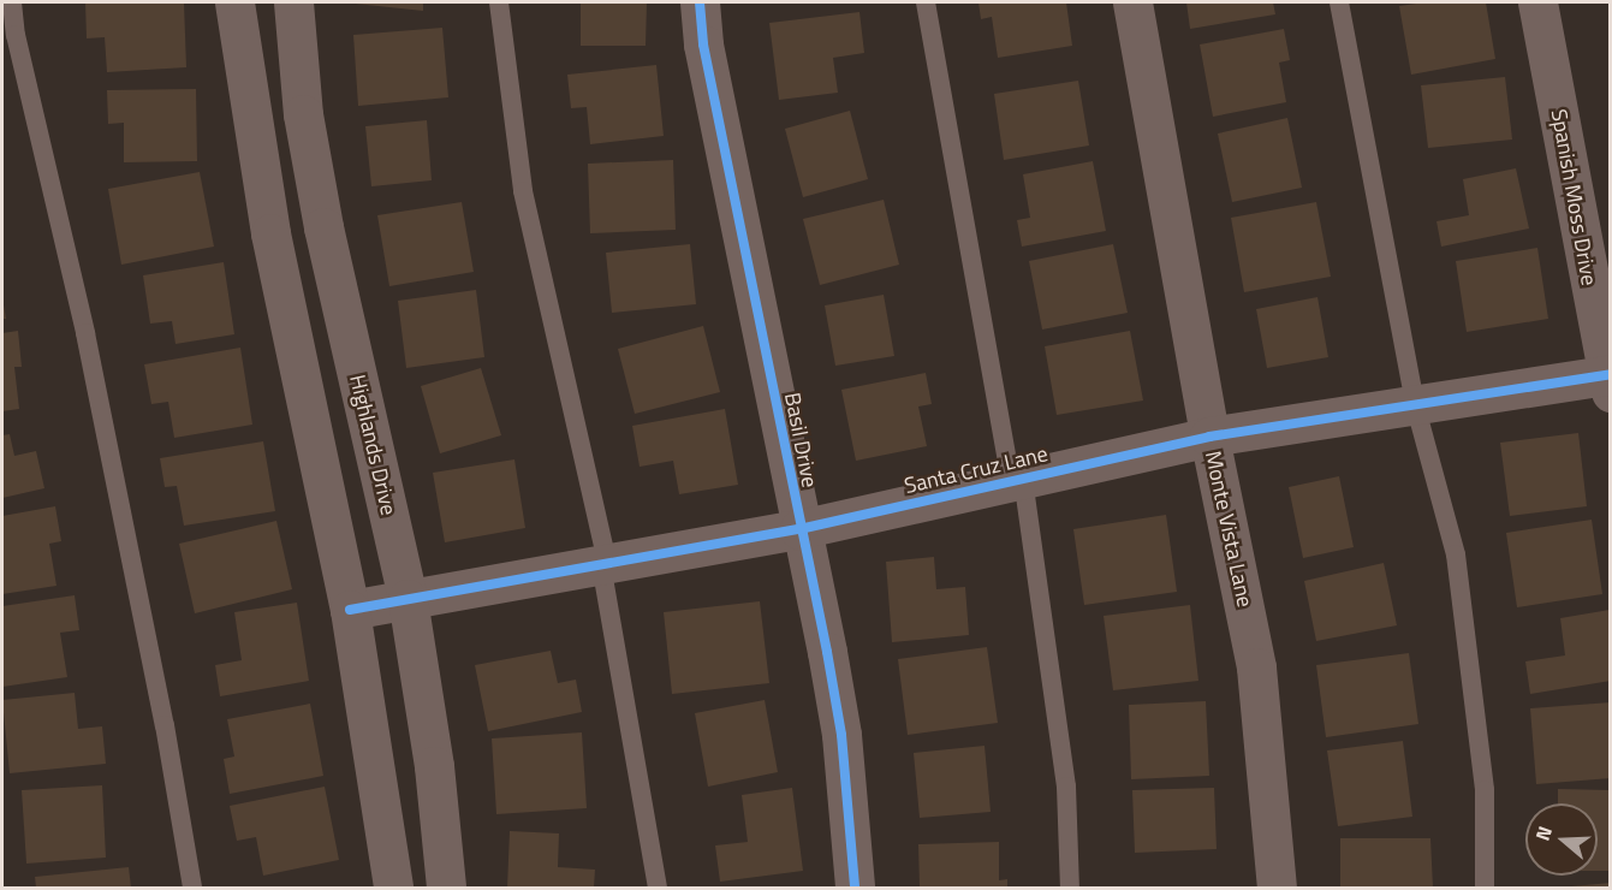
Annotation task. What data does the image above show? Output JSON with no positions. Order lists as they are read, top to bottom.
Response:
{
  "streets": {
    "street": [
      "Spanish Moss Drive",
      "Basil Drive",
      "Highlands Drive",
      "Santa Cruz Lane",
      "Monte Vista Lane"
    ]
  },
  "crossings": [
    ["Spanish Moss Drive", "Santa Cruz Lane"],
    ["Basil Drive", "Santa Cruz Lane"],
    ["Highlands Drive", "Santa Cruz Lane"],
    ["Santa Cruz Lane", "Monte Vista Lane"]
  ],
  "north": "left"
}
